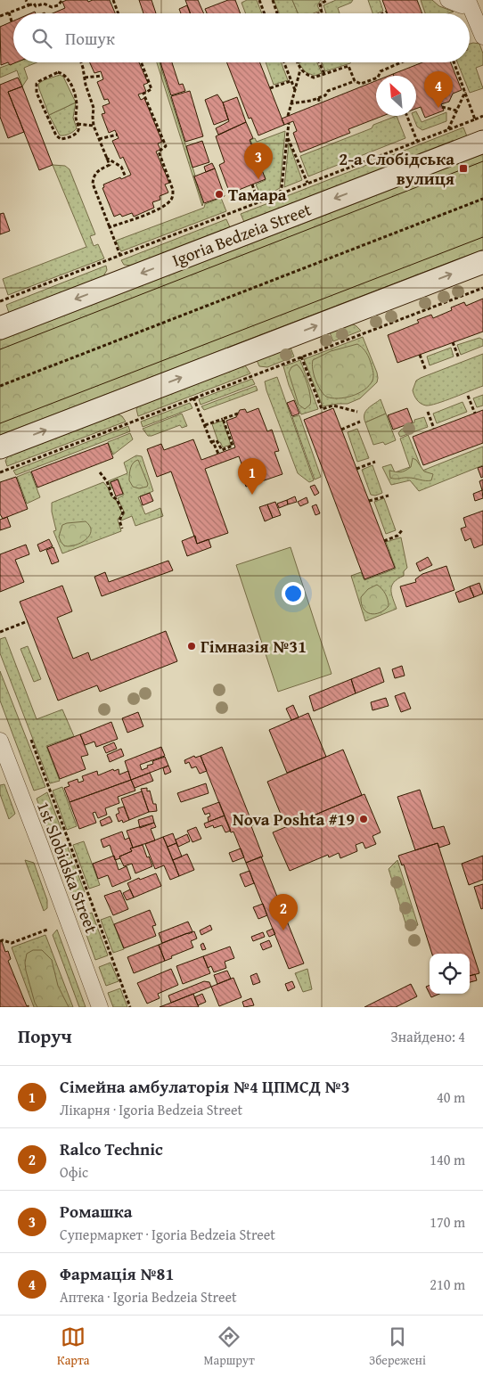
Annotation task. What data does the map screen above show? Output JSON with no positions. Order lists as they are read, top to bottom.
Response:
{
  "streets": {
    "street": ["Igoria Bedzeia Street", "1st Slobidska Street"]
  },
  "places": {
    "transit": ["2-а Слобідська вулиця"],
    "other": ["Тамара", "Гімназія №31", "Nova Poshta #19"]
  },
  "north": "top left",
  "page": {
    "search": "Пошук",
    "pins": [
      "4",
      "3",
      "1",
      "2"
    ],
    "heading": ["Поруч", "Знайдено: 4"],
    "list": [
      {
        "mark": "1",
        "name": "Сімейна амбулаторія №4 ЦПМСД №3",
        "note": "Лікарня · Igoria Bedzeia Street",
        "value": "40 m"
      },
      {
        "mark": "2",
        "name": "Ralco Technic",
        "note": "Офіс",
        "value": "140 m"
      },
      {
        "mark": "3",
        "name": "Ромашка",
        "note": "Супермаркет · Igoria Bedzeia Street",
        "value": "170 m"
      },
      {
        "mark": "4",
        "name": "Фармація №81",
        "note": "Аптека · Igoria Bedzeia Street",
        "value": "210 m"
      }
    ],
    "nav": ["Карта", "Маршрут", "Збережені"]
  }
}
